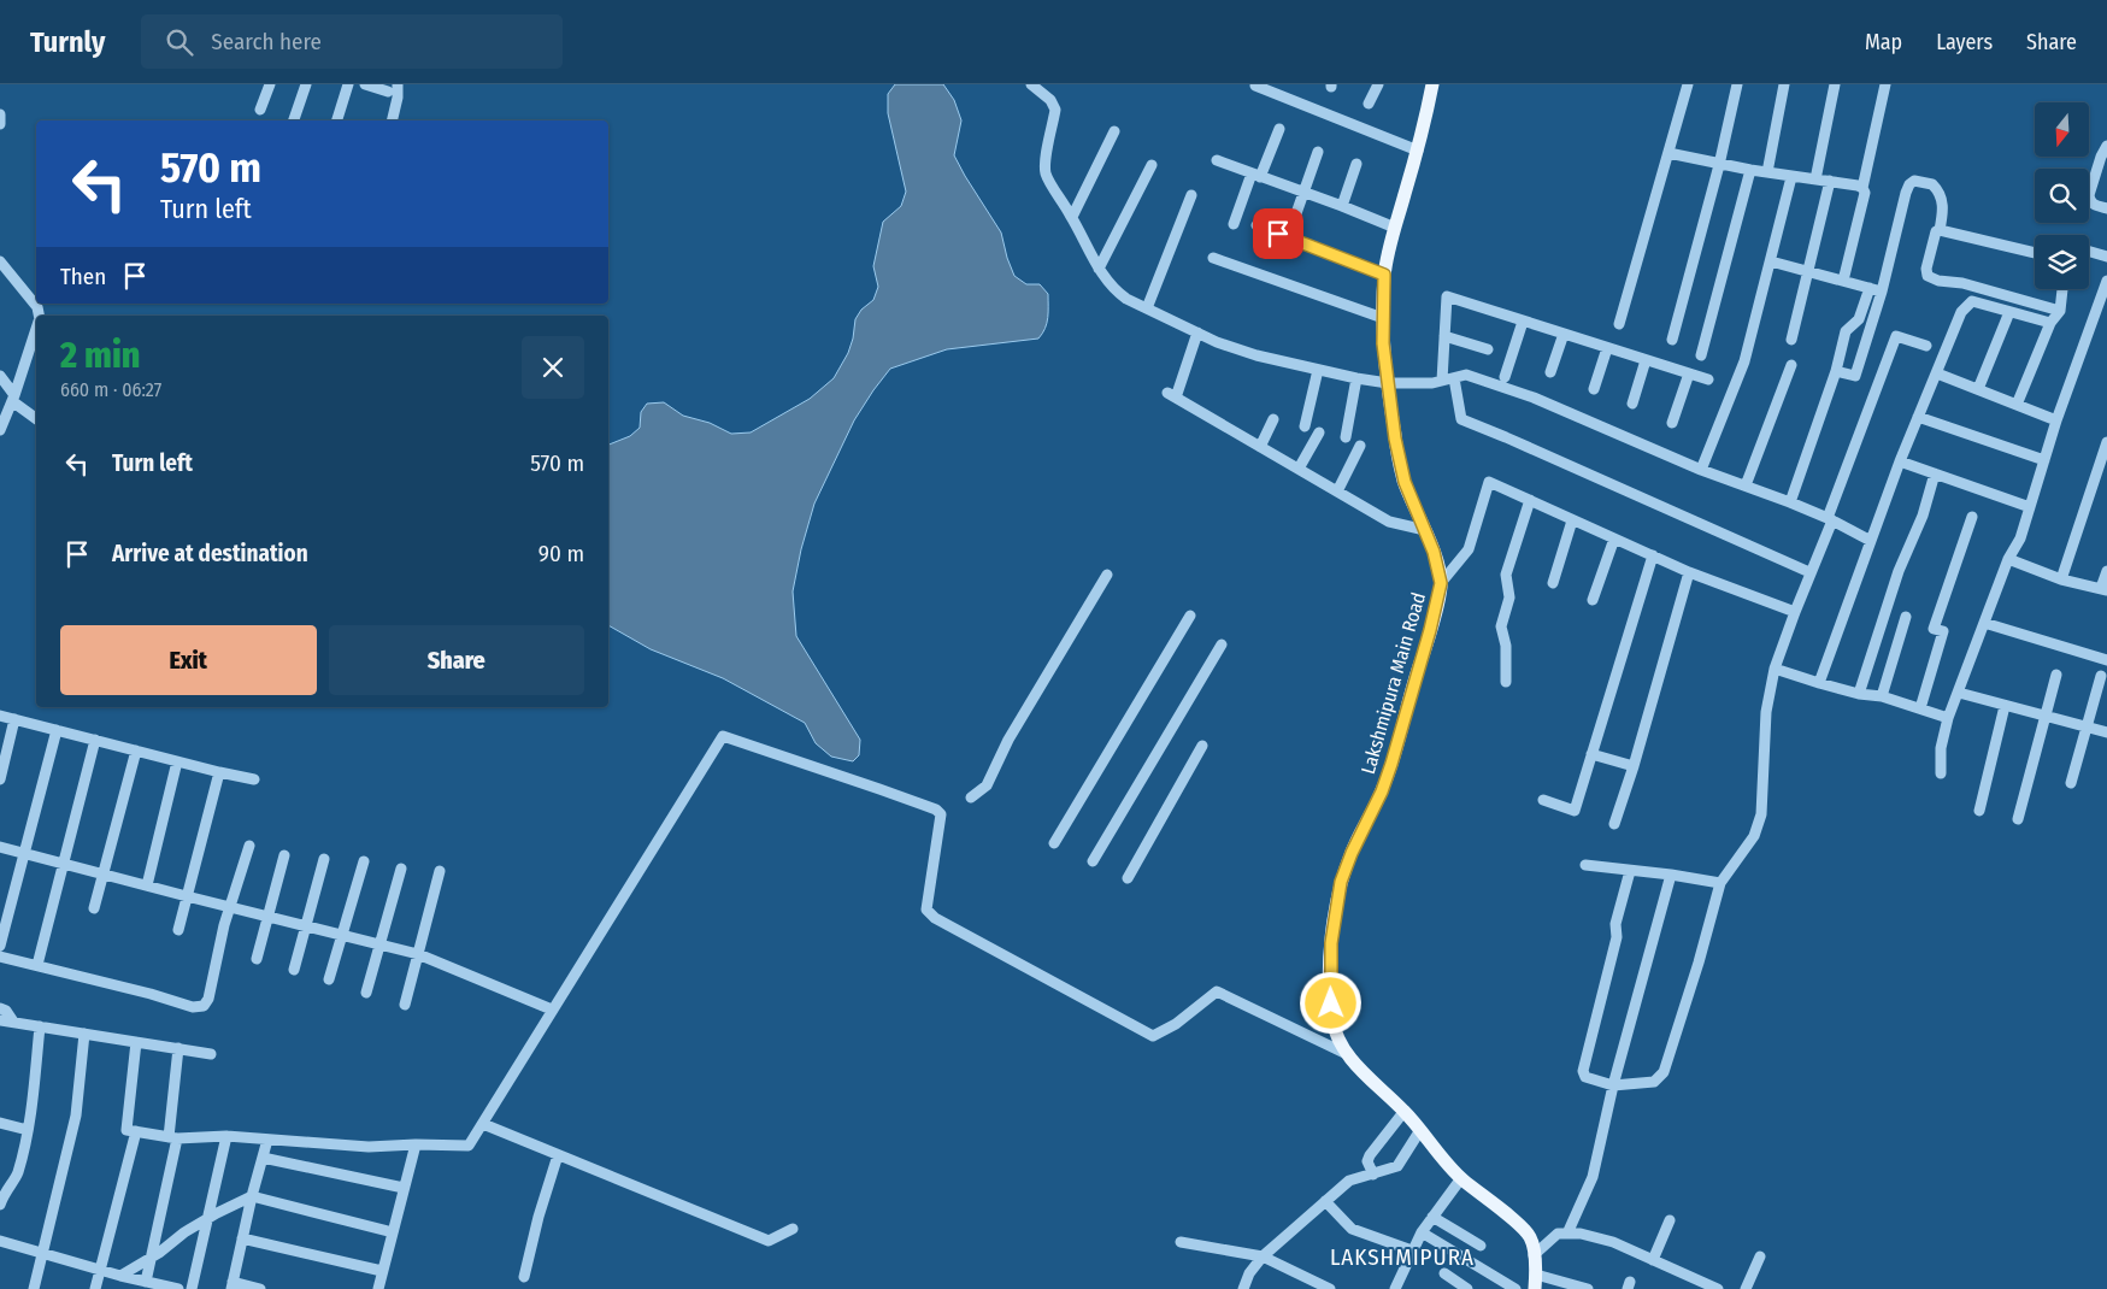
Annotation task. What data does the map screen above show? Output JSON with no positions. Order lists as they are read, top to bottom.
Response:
{
  "streets": {
    "main road": ["Lakshmipura Main Road"]
  },
  "districts": ["LAKSHMIPURA"],
  "north": "bottom",
  "page": {
    "header": "Turnly",
    "search": "Search here",
    "nav": ["Map", "Layers", "Share"],
    "turn": ["570 m", "Turn left"],
    "then": "Then",
    "heading": ["2 min", "660 m · 06:27"],
    "list": [
      {
        "name": "Turn left",
        "value": "570 m"
      },
      {
        "name": "Arrive at destination",
        "value": "90 m"
      }
    ],
    "buttons": ["Exit", "Share"]
  }
}
